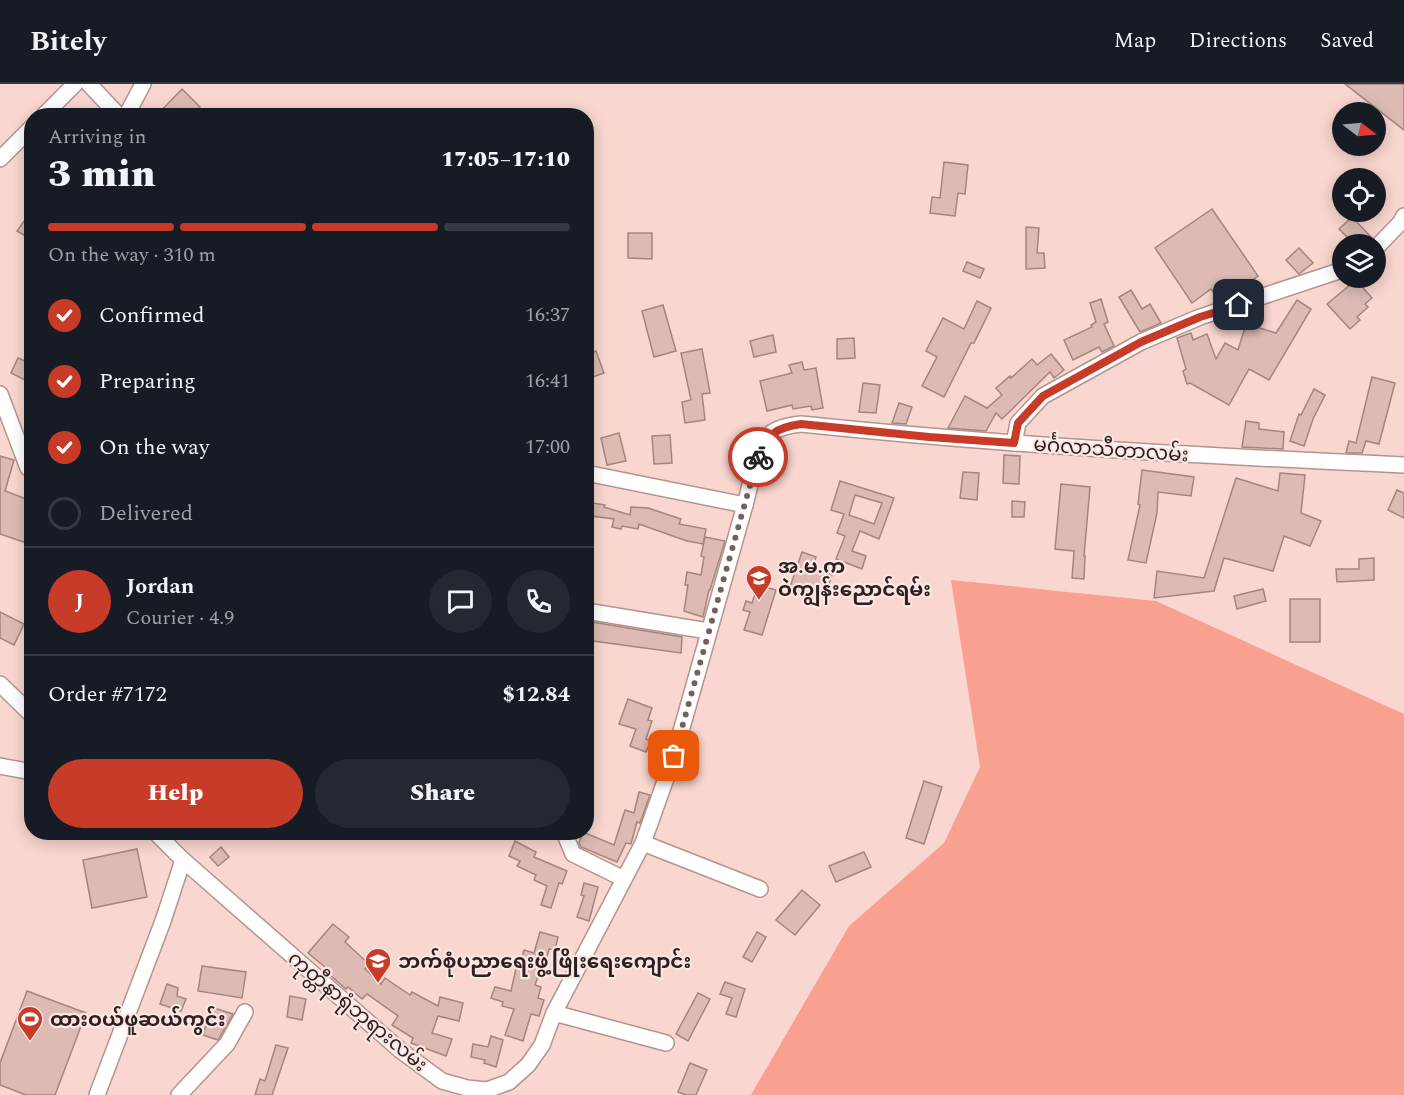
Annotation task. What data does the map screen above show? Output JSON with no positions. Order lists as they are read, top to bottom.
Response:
{
  "streets": {
    "street": ["မင်္ဂလာသီတာလမ်း", "ကုတ္တီနာရုံဘုရားလမ်း"]
  },
  "crossings": [
    ["မင်္ဂလာသီတာလမ်း", "ကုတ္တီနာရုံဘုရားလမ်း"]
  ],
  "places": {
    "school or university": ["အ.မ.က ဝဲကျွန်းညောင်ရမ်း", "ဘက်စုံပညာရေးဖွံ့ဖြိုးရေးကျောင်း"],
    "sports": ["ထားဝယ်ဖူဆယ်ကွင်း"]
  },
  "north": "right",
  "page": {
    "header": "Bitely",
    "nav": ["Map", "Directions", "Saved"],
    "heading": ["3 min", "Arriving in", "17:05–17:10"],
    "panel": [
      "Jordan",
      "Courier · 4.9",
      "Order #7172",
      "$12.84"
    ],
    "bar": "On the way · 310 m",
    "list": [
      ["Confirmed", "16:37"],
      ["Preparing", "16:41"],
      ["On the way", "17:00"],
      "Delivered"
    ],
    "round": "J",
    "buttons": ["Help", "Share"]
  }
}
